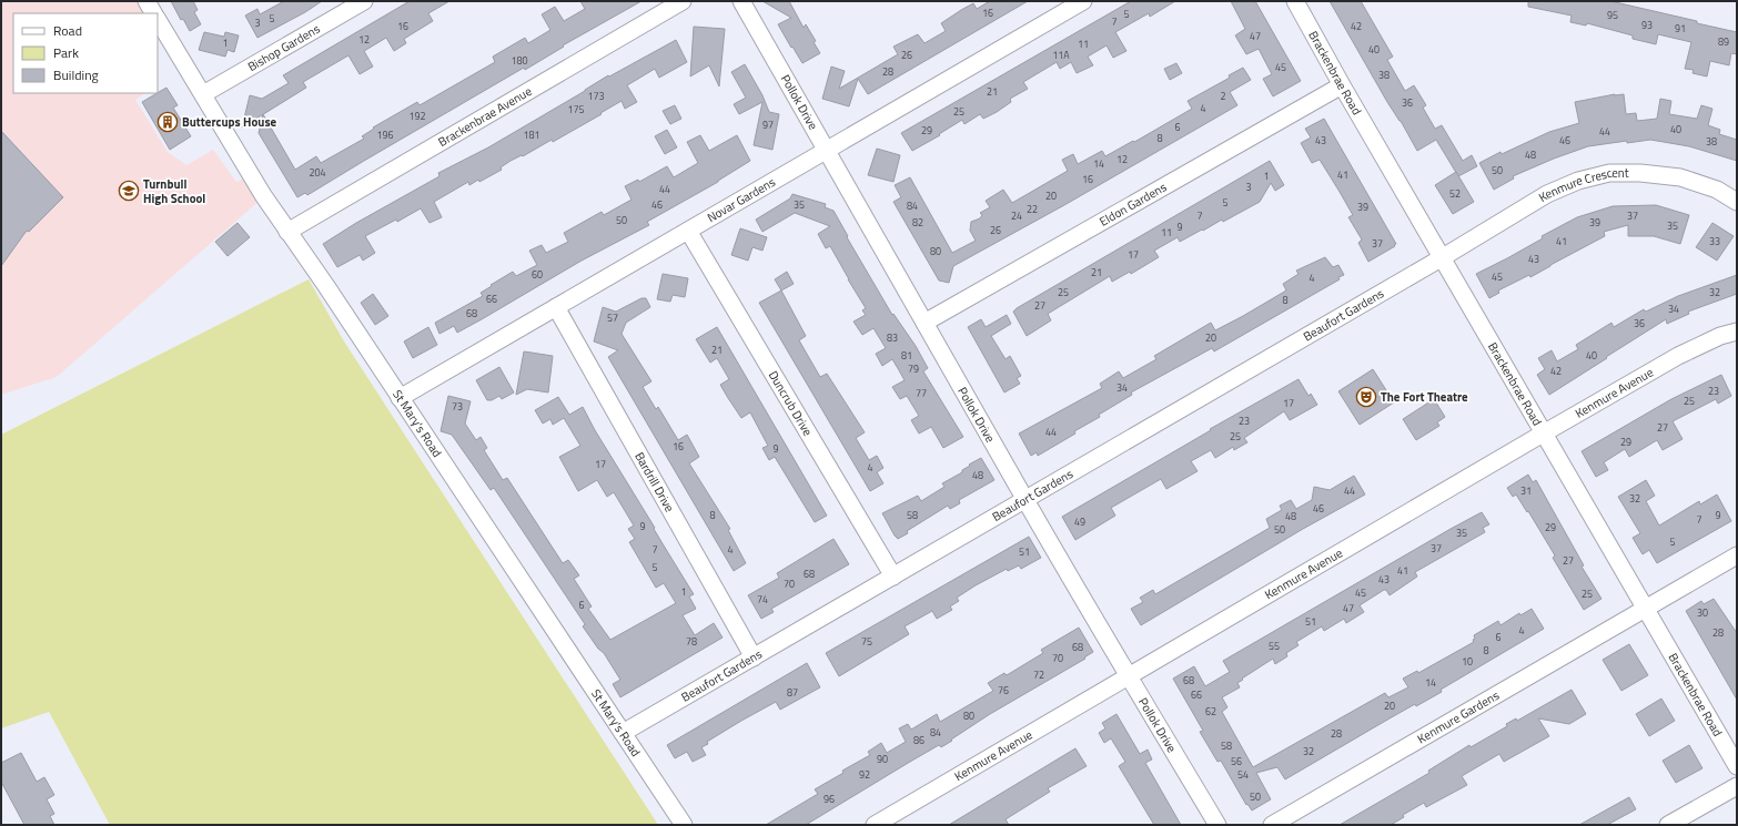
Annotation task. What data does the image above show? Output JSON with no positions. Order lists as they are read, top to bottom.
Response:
{
  "streets": {
    "street": [
      "Bishop Gardens",
      "Brackenbrae Road",
      "Pollok Drive",
      "Brackenbrae Avenue",
      "Kenmure Crescent",
      "Novar Gardens",
      "Eldon Gardens",
      "Beaufort Gardens",
      "Kenmure Avenue",
      "Duncrub Drive",
      "St Mary's Road",
      "Bardrill Drive",
      "Kenmure Gardens"
    ]
  },
  "crossings": [
    ["Bishop Gardens", "St Mary's Road"],
    ["Brackenbrae Road", "Kenmure Crescent"],
    ["Brackenbrae Road", "Eldon Gardens"],
    ["Brackenbrae Road", "Beaufort Gardens"],
    ["Brackenbrae Road", "Kenmure Avenue"],
    ["Brackenbrae Road", "Kenmure Gardens"],
    ["Pollok Drive", "Novar Gardens"],
    ["Pollok Drive", "Eldon Gardens"],
    ["Pollok Drive", "Beaufort Gardens"],
    ["Pollok Drive", "Kenmure Avenue"],
    ["Brackenbrae Avenue", "St Mary's Road"],
    ["Kenmure Crescent", "Beaufort Gardens"],
    ["Novar Gardens", "Duncrub Drive"],
    ["Novar Gardens", "St Mary's Road"],
    ["Novar Gardens", "Bardrill Drive"],
    ["Beaufort Gardens", "Duncrub Drive"],
    ["Beaufort Gardens", "St Mary's Road"],
    ["Beaufort Gardens", "Bardrill Drive"]
  ],
  "places": {
    "building": ["Buttercups House"],
    "school or university": ["Turnbull High School"],
    "theatre": ["The Fort Theatre"]
  },
  "house_numbers": [
    "16",
    "5",
    "95",
    "5",
    "7",
    "3",
    "93",
    "16",
    "42",
    "91",
    "47",
    "12",
    "89",
    "1",
    "11",
    "40",
    "26",
    "11A",
    "180",
    "45",
    "28",
    "38",
    "21",
    "173",
    "2",
    "36",
    "4",
    "175",
    "25",
    "192",
    "97",
    "6",
    "40",
    "29",
    "44",
    "196",
    "181",
    "8",
    "43",
    "46",
    "38",
    "48",
    "12",
    "14",
    "50",
    "204",
    "41",
    "1",
    "16",
    "3",
    "44",
    "52",
    "20",
    "5",
    "46",
    "35",
    "84",
    "39",
    "22",
    "24",
    "7",
    "37",
    "50",
    "82",
    "39",
    "35",
    "9",
    "26",
    "11",
    "41",
    "33",
    "37",
    "80",
    "17",
    "43",
    "21",
    "60",
    "45",
    "4",
    "25",
    "32",
    "66",
    "8",
    "27",
    "34",
    "68",
    "57",
    "36",
    "83",
    "20",
    "21",
    "81",
    "40",
    "79",
    "42",
    "34",
    "23",
    "77",
    "25",
    "17",
    "73",
    "23",
    "27",
    "44",
    "25",
    "29",
    "16",
    "9",
    "17",
    "4",
    "48",
    "44",
    "31",
    "32",
    "46",
    "8",
    "58",
    "9",
    "48",
    "7",
    "49",
    "9",
    "29",
    "50",
    "35",
    "5",
    "37",
    "7",
    "4",
    "51",
    "27",
    "5",
    "41",
    "68",
    "43",
    "70",
    "1",
    "45",
    "25",
    "74",
    "6",
    "47",
    "30",
    "51",
    "4",
    "28",
    "6",
    "78",
    "75",
    "55",
    "68",
    "8",
    "70",
    "10",
    "72",
    "68",
    "14",
    "76",
    "87",
    "66",
    "20",
    "62",
    "80",
    "84",
    "28",
    "86",
    "58",
    "32",
    "90",
    "56",
    "92",
    "54",
    "50",
    "96"
  ],
  "legend": ["Road", "Park", "Building"]
}
